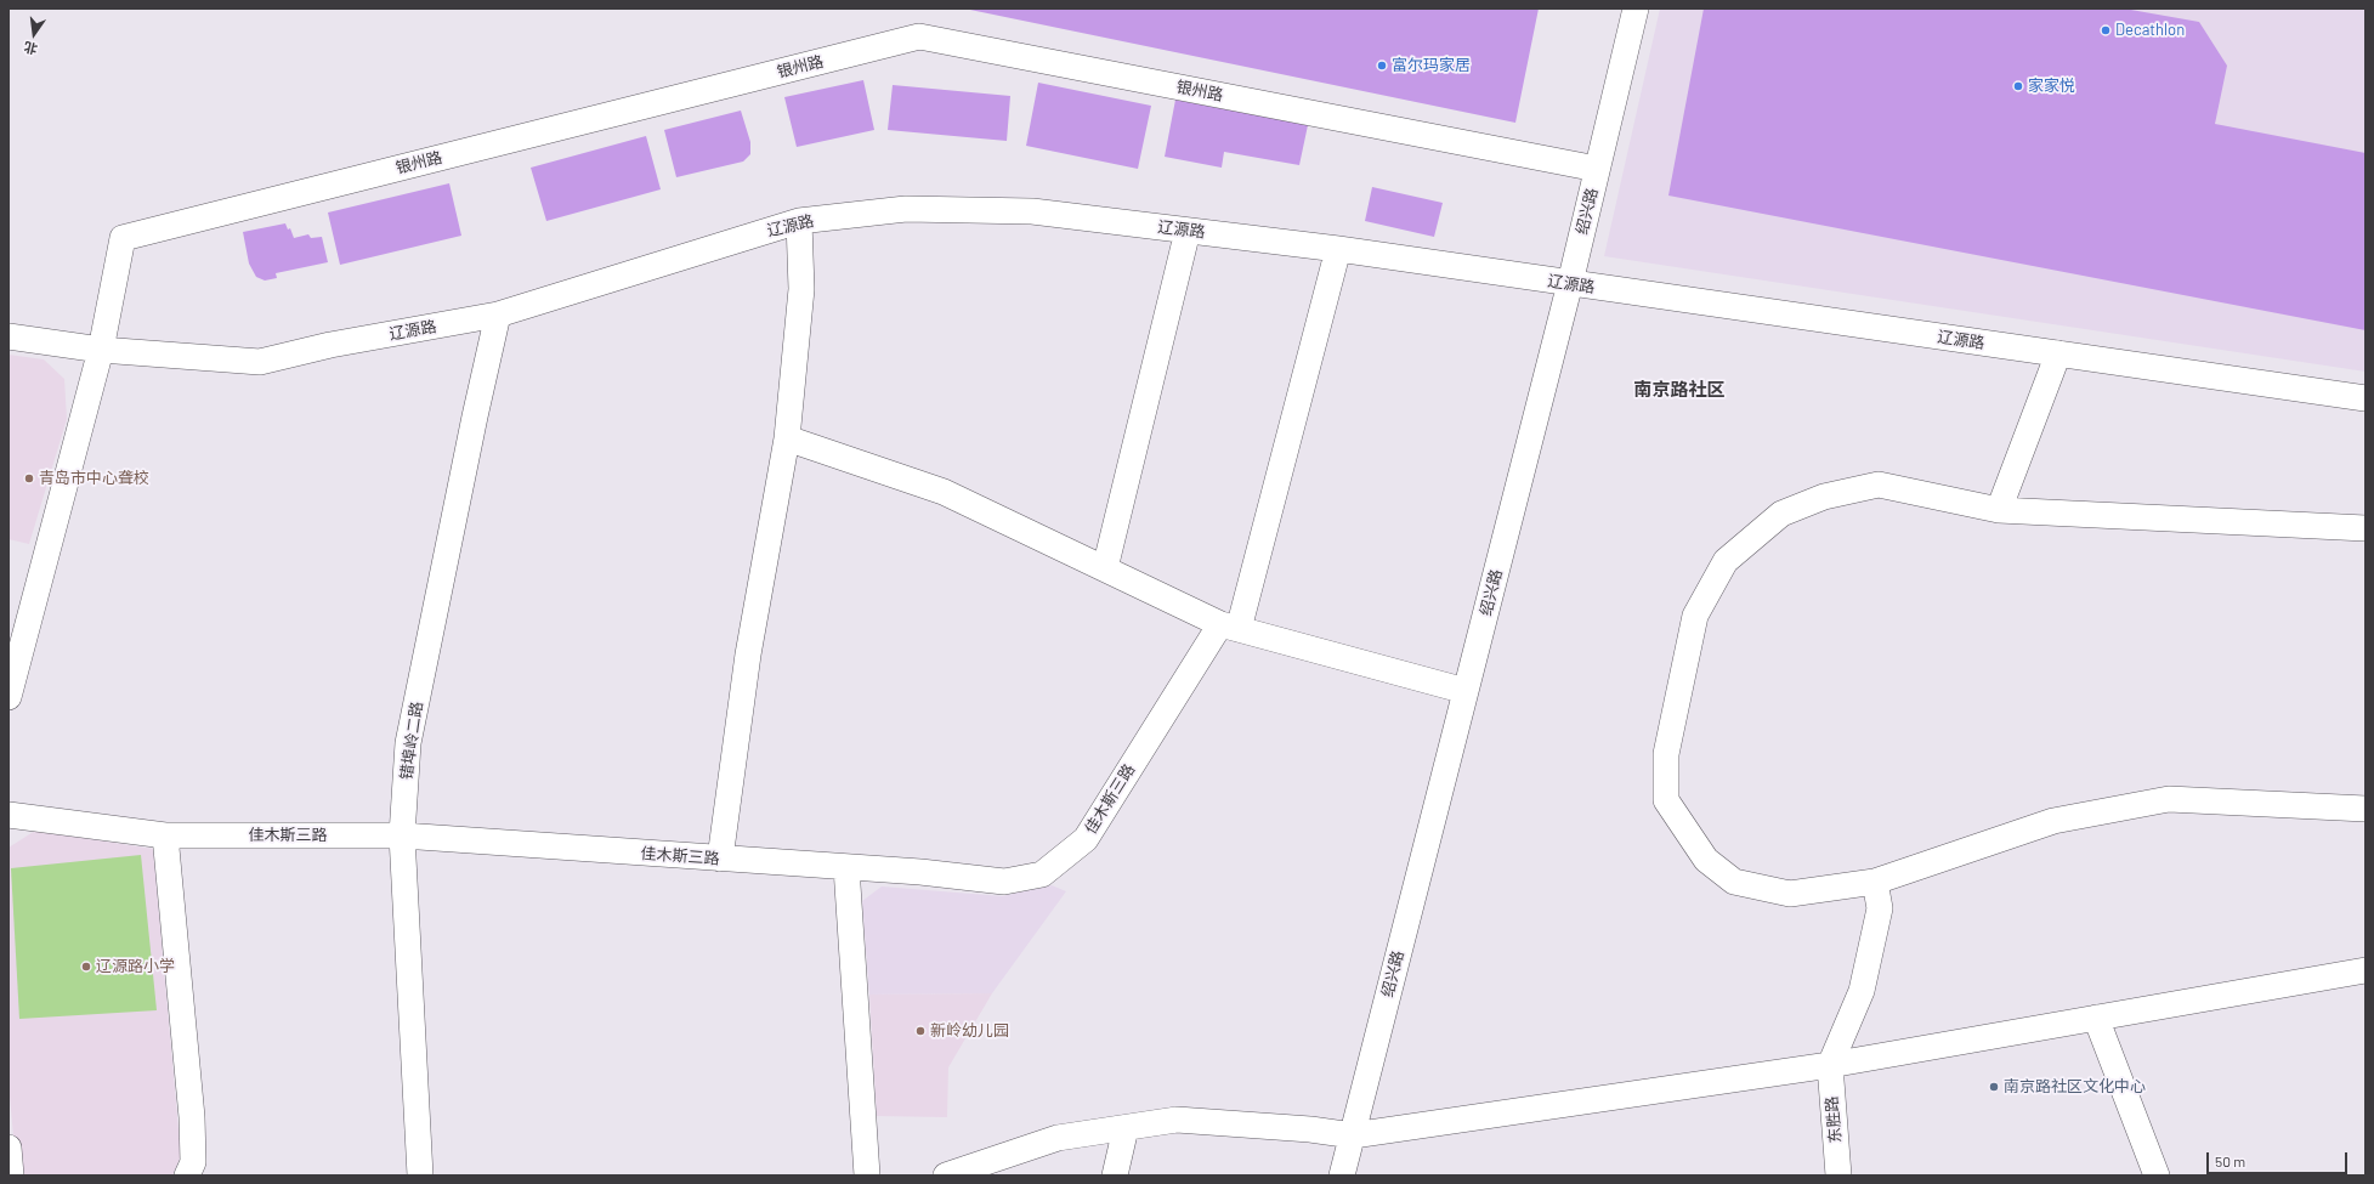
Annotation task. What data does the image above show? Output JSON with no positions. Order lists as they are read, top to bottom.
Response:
{
  "streets": {
    "street": [
      "银州路",
      "绍兴路",
      "辽源路",
      "错埠岭二路",
      "佳木斯三路",
      "东胜路"
    ]
  },
  "crossings": [
    ["银州路", "绍兴路"],
    ["银州路", "辽源路"],
    ["绍兴路", "辽源路"],
    ["辽源路", "错埠岭二路"],
    ["辽源路", "佳木斯三路"],
    ["错埠岭二路", "佳木斯三路"]
  ],
  "districts": ["南京路社区"],
  "places": [
    "Decathlon",
    "富尔玛家居",
    "家家悦",
    "青岛市中心聋校",
    "辽源路小学",
    "新岭幼儿园",
    "南京路社区文化中心"
  ],
  "scale_bar": "50 m",
  "north": "bottom"
}
